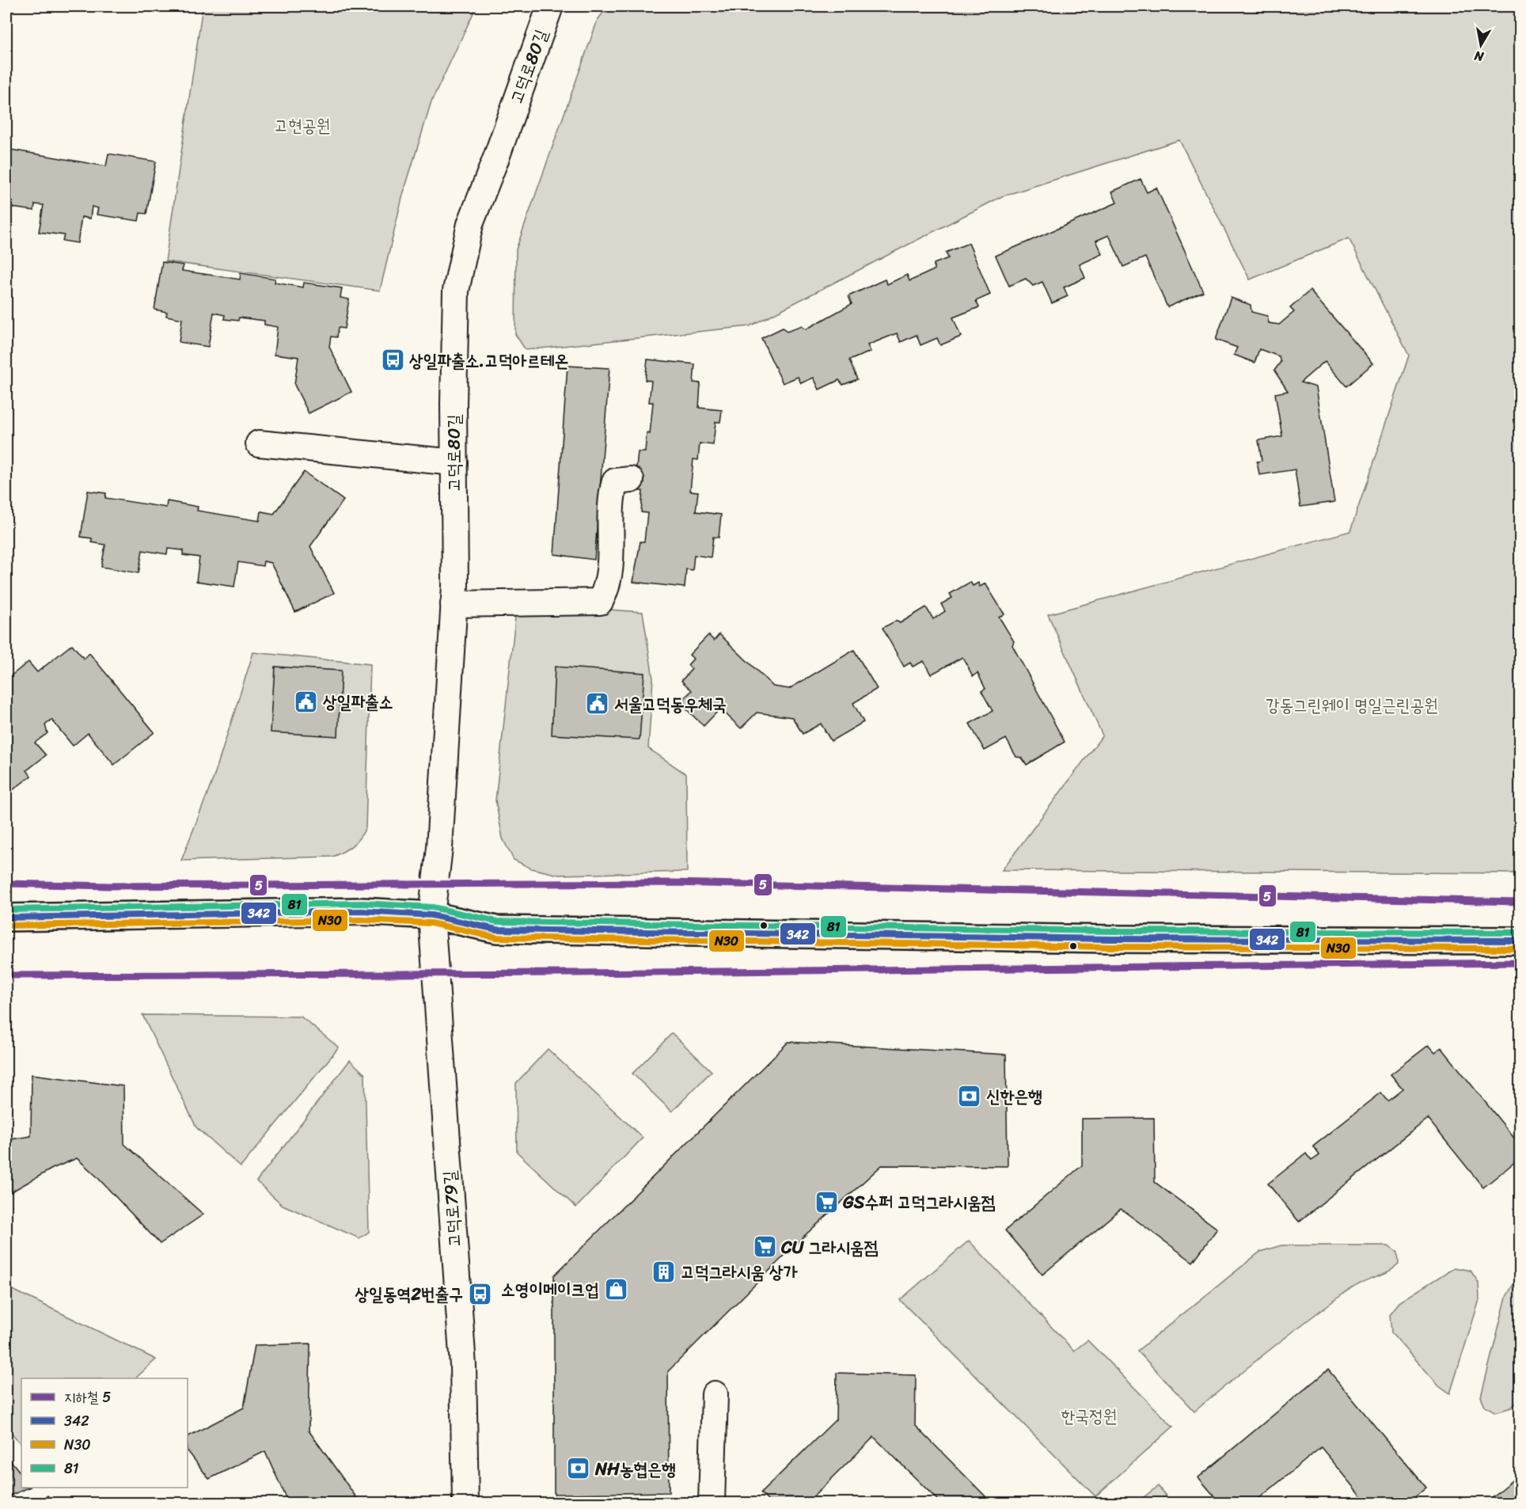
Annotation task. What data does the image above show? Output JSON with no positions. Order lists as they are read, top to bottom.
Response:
{
  "streets": {
    "street": ["고덕로80길", "고덕로79길"]
  },
  "crossings": [
    ["고덕로80길", "고덕로79길"]
  ],
  "parks": ["고현공원", "강동그린웨이 명일근린공원", "한국정원"],
  "places": {
    "bus stop": ["상일파출소.고덕아르테온", "상일동역2번출구"],
    "public building": ["상일파출소", "서울고덕동우체국"],
    "bank": ["신한은행", "NH농협은행"],
    "supermarket": ["GS수퍼 고덕그라시움점", "CU 그라시움점"],
    "building": ["고덕그라시움 상가"],
    "shop": ["소영이메이크업"]
  },
  "lines": [
    "metro line 5",
    "transit line 81",
    "transit line 342",
    "transit line N30"
  ],
  "legend": [
    "지하철 5",
    "342",
    "N30",
    "81"
  ],
  "north": "bottom"
}
